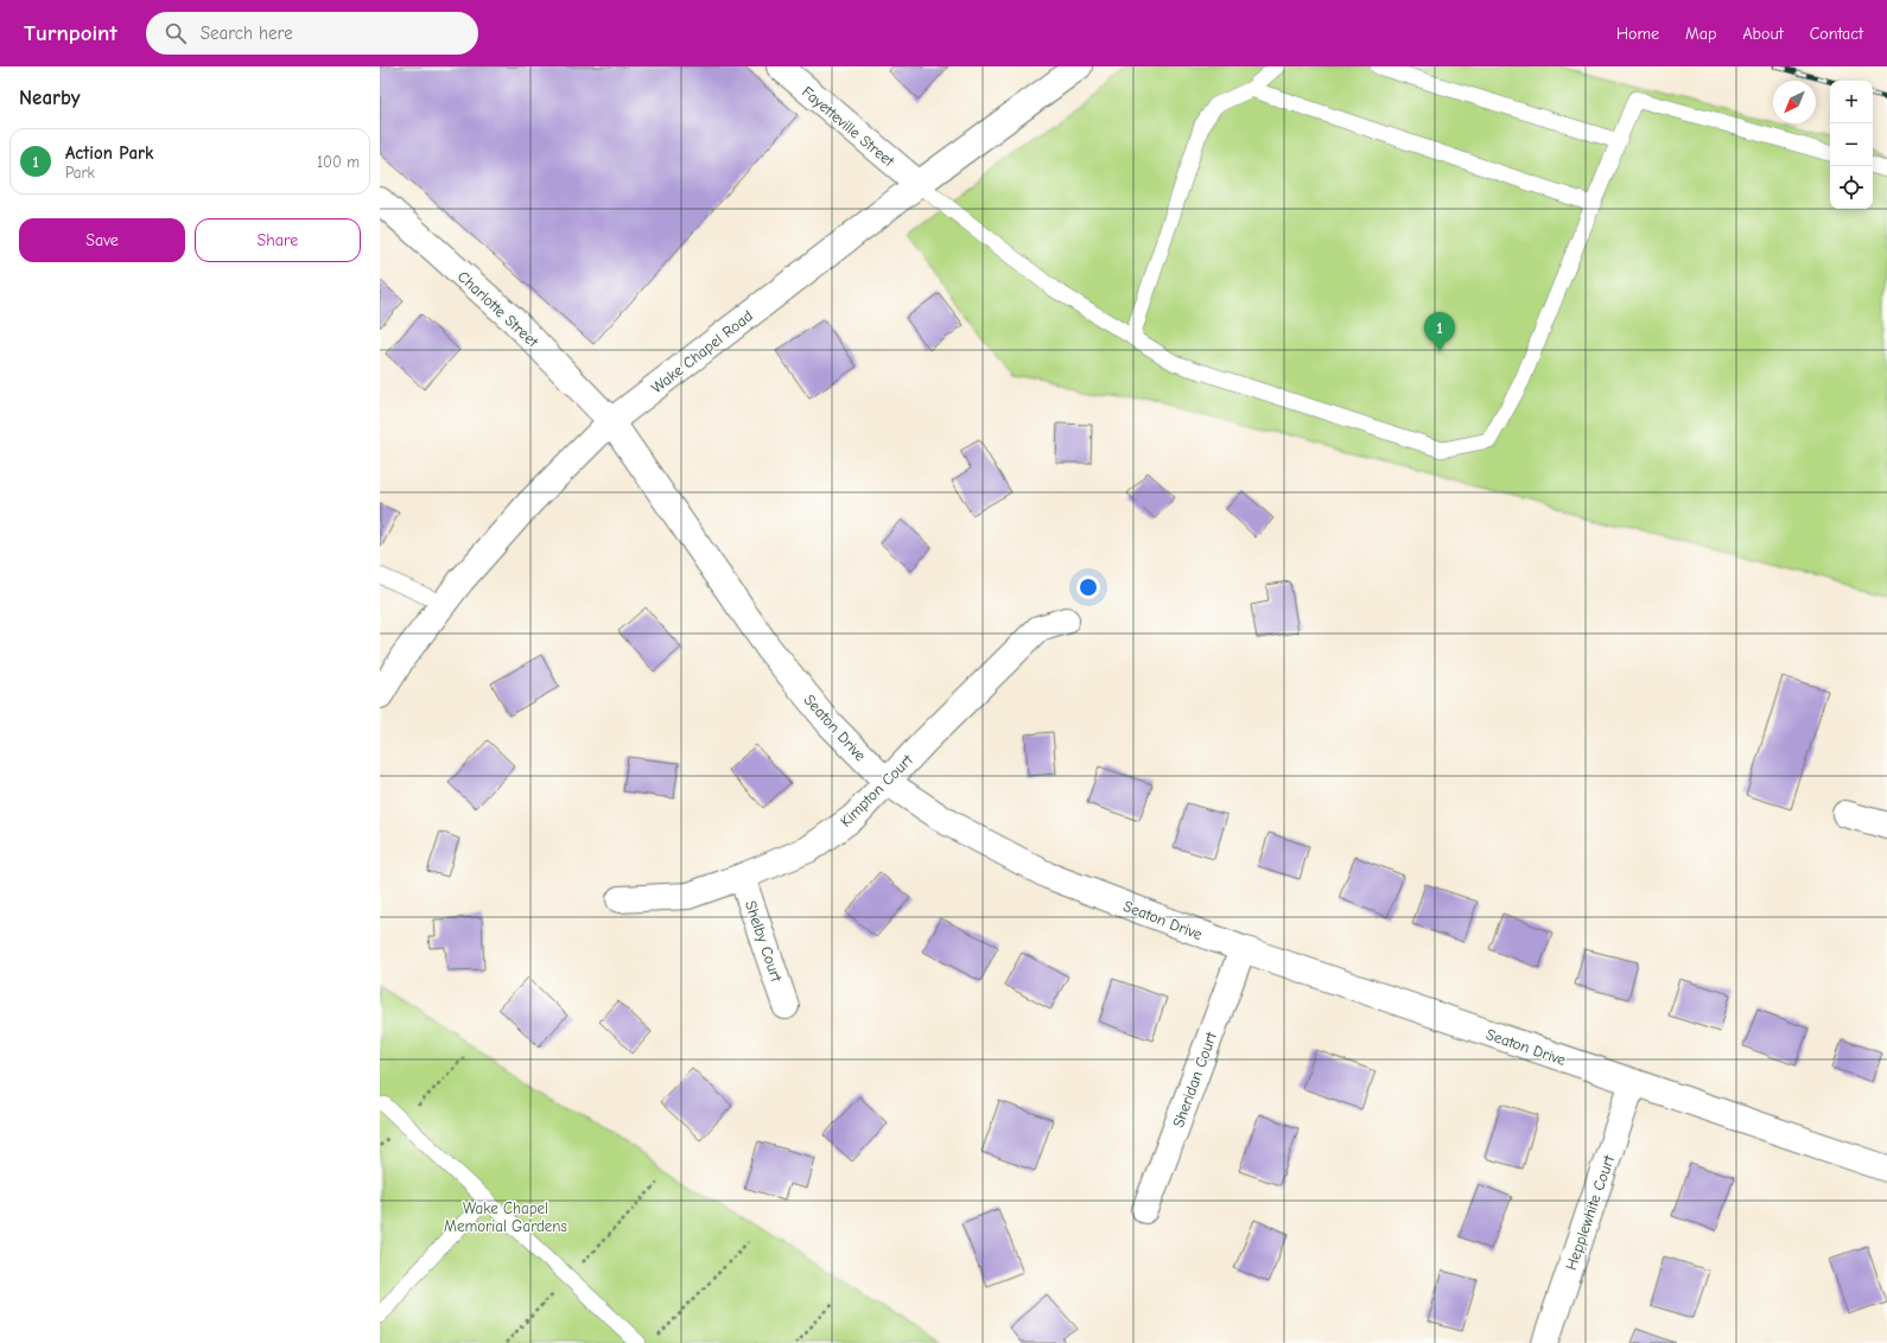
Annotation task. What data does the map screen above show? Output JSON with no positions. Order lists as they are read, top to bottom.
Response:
{
  "streets": {
    "street": [
      "Fayetteville Street",
      "Charlotte Street",
      "Wake Chapel Road",
      "Seaton Drive",
      "Kimpton Court",
      "Shelby Court",
      "Sheridan Court",
      "Hepplewhite Court"
    ]
  },
  "crossings": [
    ["Fayetteville Street", "Wake Chapel Road"],
    ["Charlotte Street", "Wake Chapel Road"],
    ["Charlotte Street", "Seaton Drive"],
    ["Wake Chapel Road", "Seaton Drive"],
    ["Seaton Drive", "Kimpton Court"],
    ["Seaton Drive", "Sheridan Court"],
    ["Seaton Drive", "Hepplewhite Court"],
    ["Kimpton Court", "Shelby Court"]
  ],
  "parks": ["Wake Chapel Memorial Gardens"],
  "north": "bottom left",
  "page": {
    "header": "Turnpoint",
    "search": "Search here",
    "nav": [
      "Home",
      "Map",
      "About",
      "Contact"
    ],
    "heading": "Nearby",
    "map_buttons": ["+", "−"],
    "list": [
      {
        "mark": "1",
        "name": "Action Park",
        "note": "Park",
        "value": "100 m"
      }
    ],
    "buttons": ["Save", "Share"],
    "pins": "1"
  }
}
